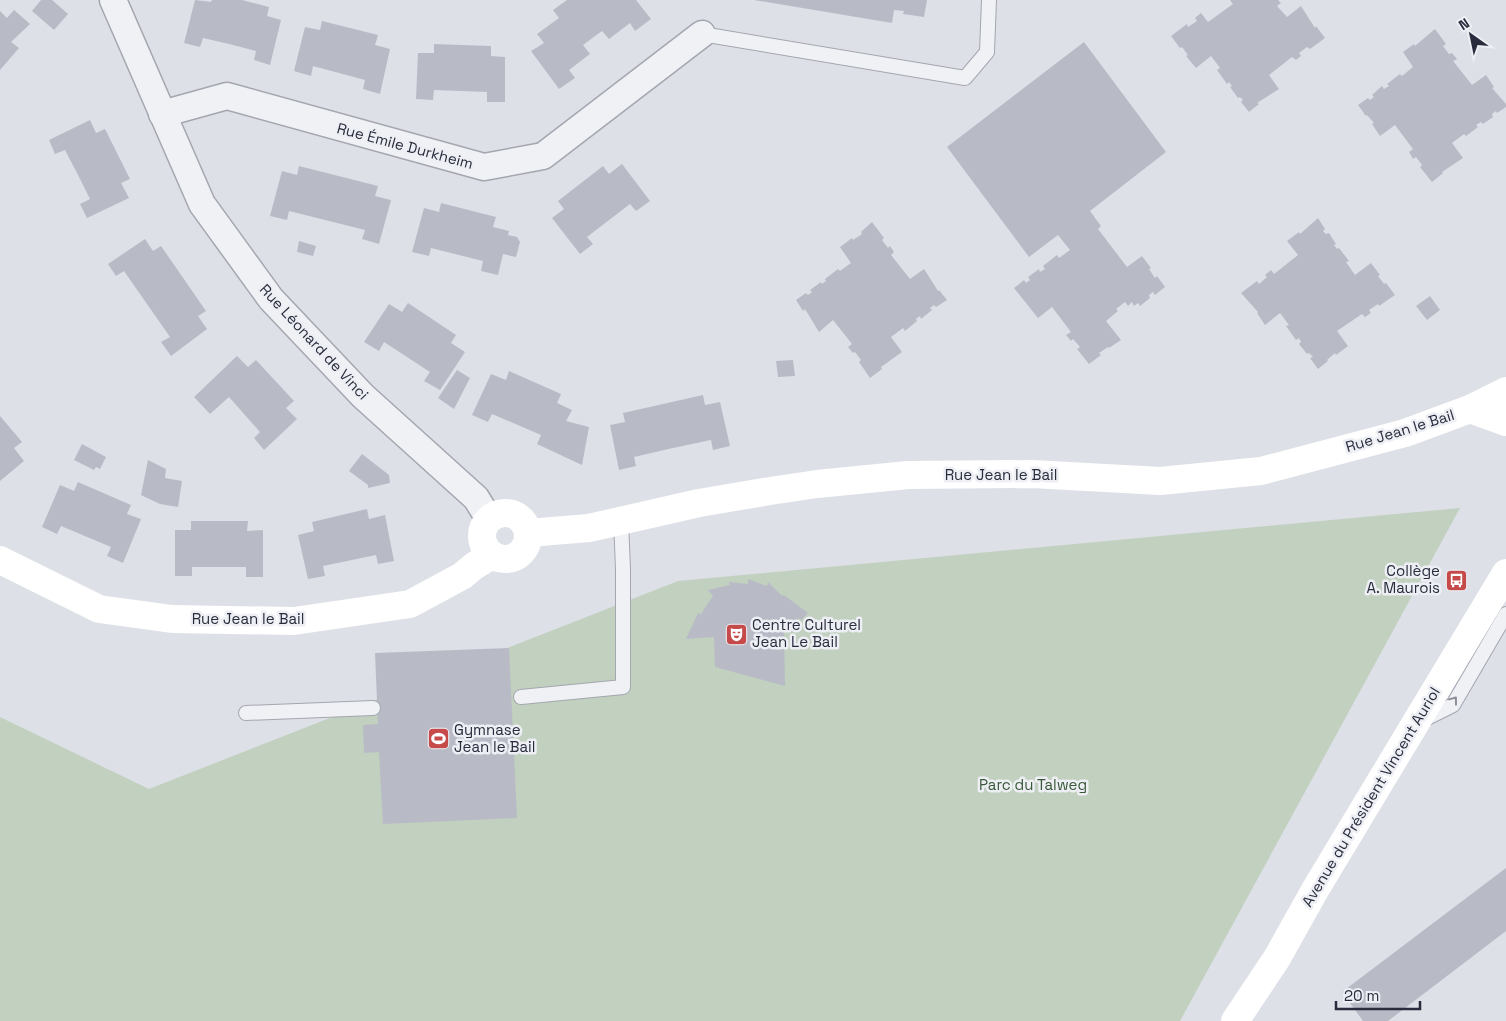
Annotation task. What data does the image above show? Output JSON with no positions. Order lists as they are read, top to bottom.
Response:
{
  "streets": {
    "street": [
      "Rue Émile Durkheim",
      "Rue Léonard de Vinci",
      "Rue Jean le Bail",
      "Avenue du Président Vincent Auriol"
    ]
  },
  "crossings": [
    ["Rue Émile Durkheim", "Rue Léonard de Vinci"],
    ["Rue Léonard de Vinci", "Rue Jean le Bail"]
  ],
  "parks": ["Parc du Talweg"],
  "places": {
    "bus stop": ["Collège A. Maurois"],
    "theatre": ["Centre Culturel Jean Le Bail"],
    "sports": ["Gymnase Jean le Bail"]
  },
  "scale_bar": "20 m",
  "north": "top left"
}
